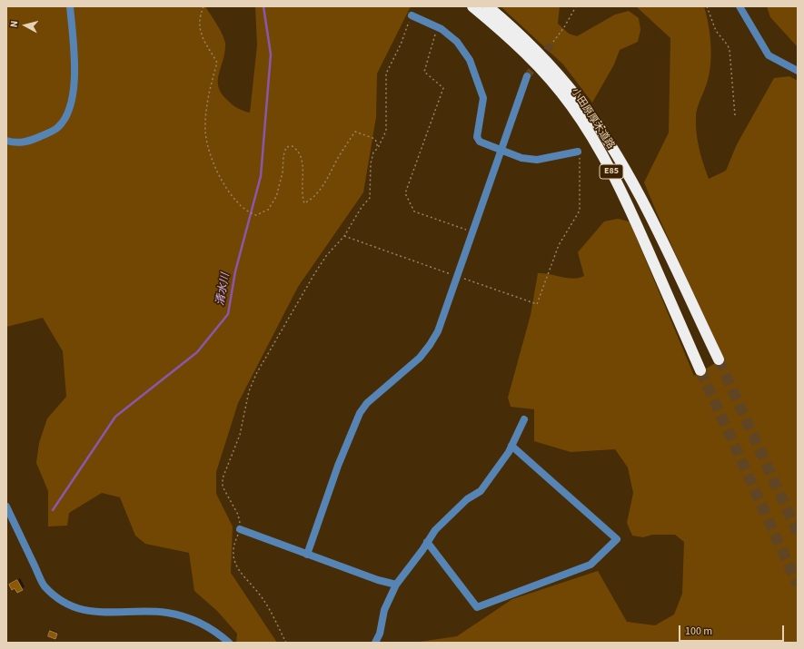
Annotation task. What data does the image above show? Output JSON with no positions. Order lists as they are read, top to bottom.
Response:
{
  "streets": {
    "highway": ["小田原厚木道路", "E85"]
  },
  "water": ["清水川"],
  "scale_bar": "100 m",
  "north": "left"
}
